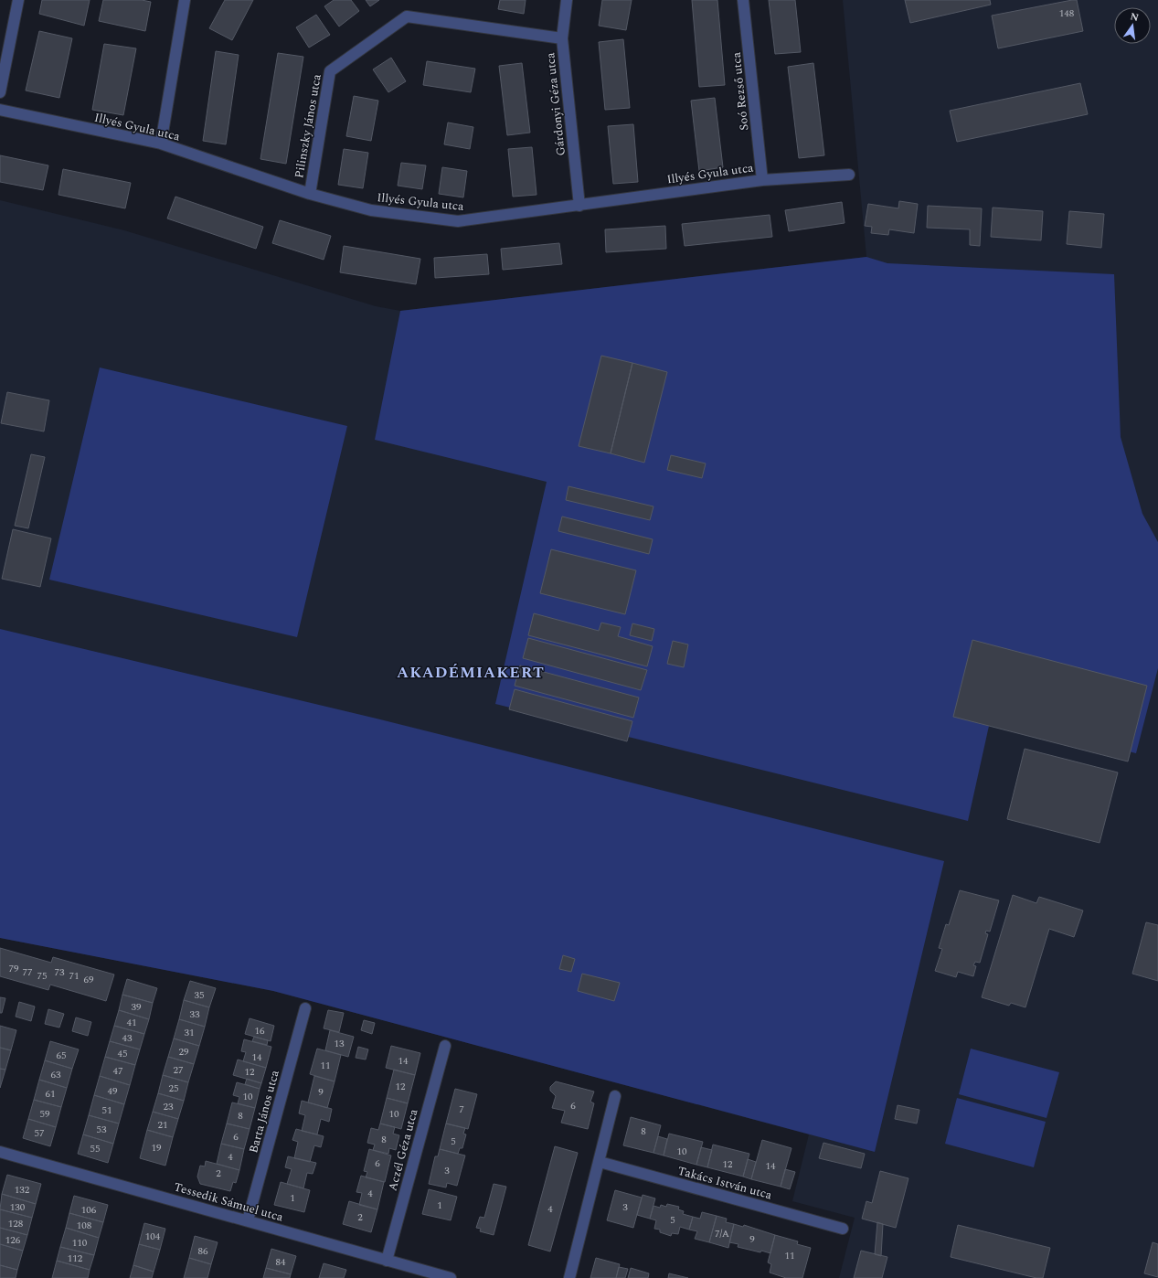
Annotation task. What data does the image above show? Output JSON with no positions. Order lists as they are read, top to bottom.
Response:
{
  "streets": {
    "street": [
      "Soó Rezső utca",
      "Gárdonyi Géza utca",
      "Pilinszky János utca",
      "Illyés Gyula utca",
      "Barta János utca",
      "Aczél Géza utca",
      "Takács István utca",
      "Tessedik Sámuel utca"
    ]
  },
  "crossings": [
    ["Soó Rezső utca", "Illyés Gyula utca"],
    ["Gárdonyi Géza utca", "Pilinszky János utca"],
    ["Gárdonyi Géza utca", "Illyés Gyula utca"],
    ["Pilinszky János utca", "Illyés Gyula utca"],
    ["Barta János utca", "Tessedik Sámuel utca"],
    ["Aczél Géza utca", "Tessedik Sámuel utca"]
  ],
  "districts": ["AKADÉMIAKERT"],
  "house_numbers": [
    "148",
    "79",
    "77",
    "73",
    "75",
    "71",
    "69",
    "35",
    "39",
    "33",
    "41",
    "16",
    "31",
    "43",
    "13",
    "29",
    "45",
    "65",
    "14",
    "14",
    "11",
    "27",
    "47",
    "12",
    "63",
    "12",
    "25",
    "49",
    "9",
    "61",
    "10",
    "6",
    "23",
    "7",
    "51",
    "59",
    "10",
    "8",
    "21",
    "53",
    "8",
    "57",
    "6",
    "8",
    "5",
    "19",
    "55",
    "10",
    "4",
    "6",
    "12",
    "14",
    "3",
    "2",
    "132",
    "4",
    "1",
    "1",
    "130",
    "3",
    "4",
    "106",
    "2",
    "5",
    "128",
    "108",
    "7/A",
    "104",
    "9",
    "126",
    "110",
    "86",
    "11",
    "112",
    "84"
  ],
  "north": "top"
}
